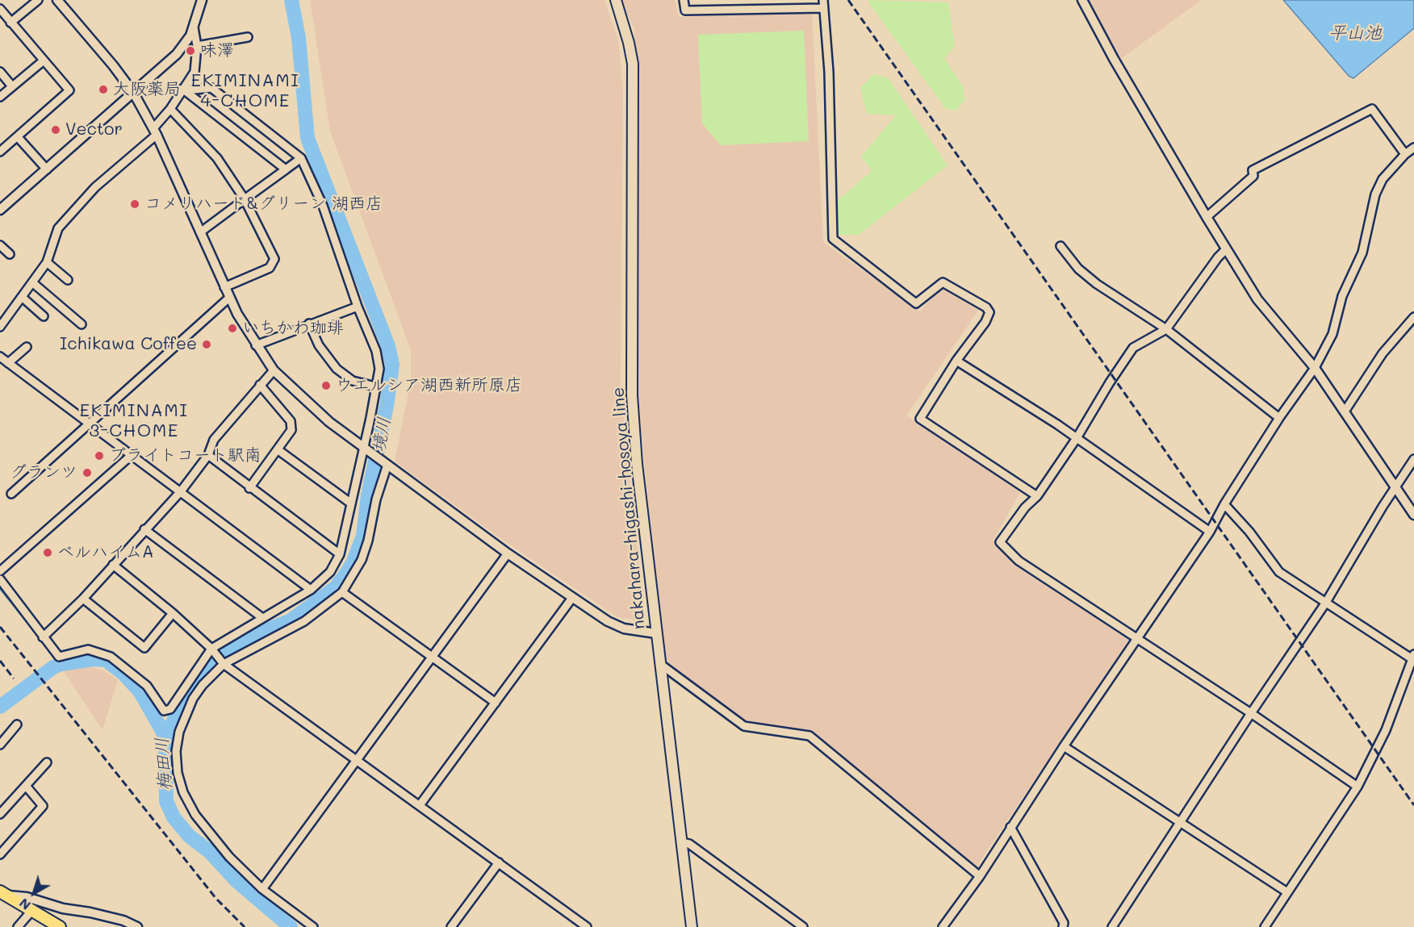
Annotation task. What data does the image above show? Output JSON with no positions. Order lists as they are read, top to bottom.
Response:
{
  "streets": {
    "main road": ["nakahara-higashi-hosoya line"]
  },
  "districts": ["EKIMINAMI 4-CHOME", "EKIMINAMI 3-CHOME"],
  "water": ["平山池", "境川", "梅田川"],
  "places": [
    "味澤",
    "大阪薬局",
    "Vector",
    "コメリハード&グリーン 湖西店",
    "いちかわ珈琲",
    "Ichikawa Coffee",
    "ウエルシア湖西新所原店",
    "ブライトコート駅南",
    "グランツ",
    "ベルハイムA"
  ],
  "north": "bottom left"
}
